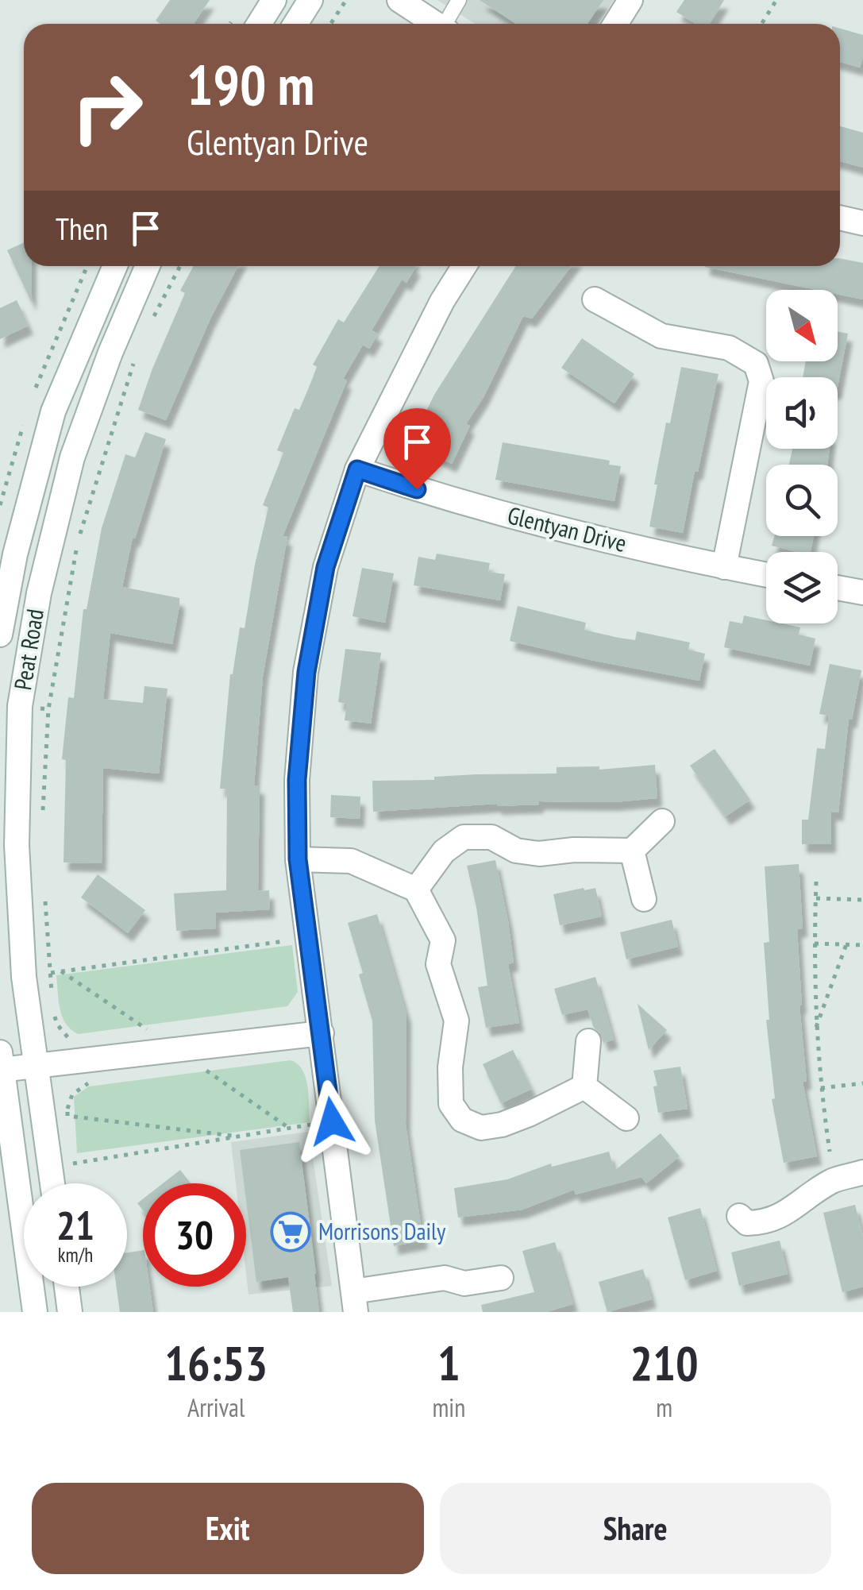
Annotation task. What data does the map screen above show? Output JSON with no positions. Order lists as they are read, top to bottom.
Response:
{
  "streets": {
    "street": ["Glentyan Drive", "Peat Road"]
  },
  "places": {
    "supermarket": ["Morrisons Daily"]
  },
  "north": "bottom right",
  "page": {
    "turn": ["190 m", "Glentyan Drive"],
    "then": "Then",
    "speed": "21 km/h",
    "limit": "30",
    "eta": [
      "16:53",
      "Arrival",
      "1",
      "min",
      "210",
      "m"
    ],
    "buttons": ["Exit", "Share"]
  }
}
